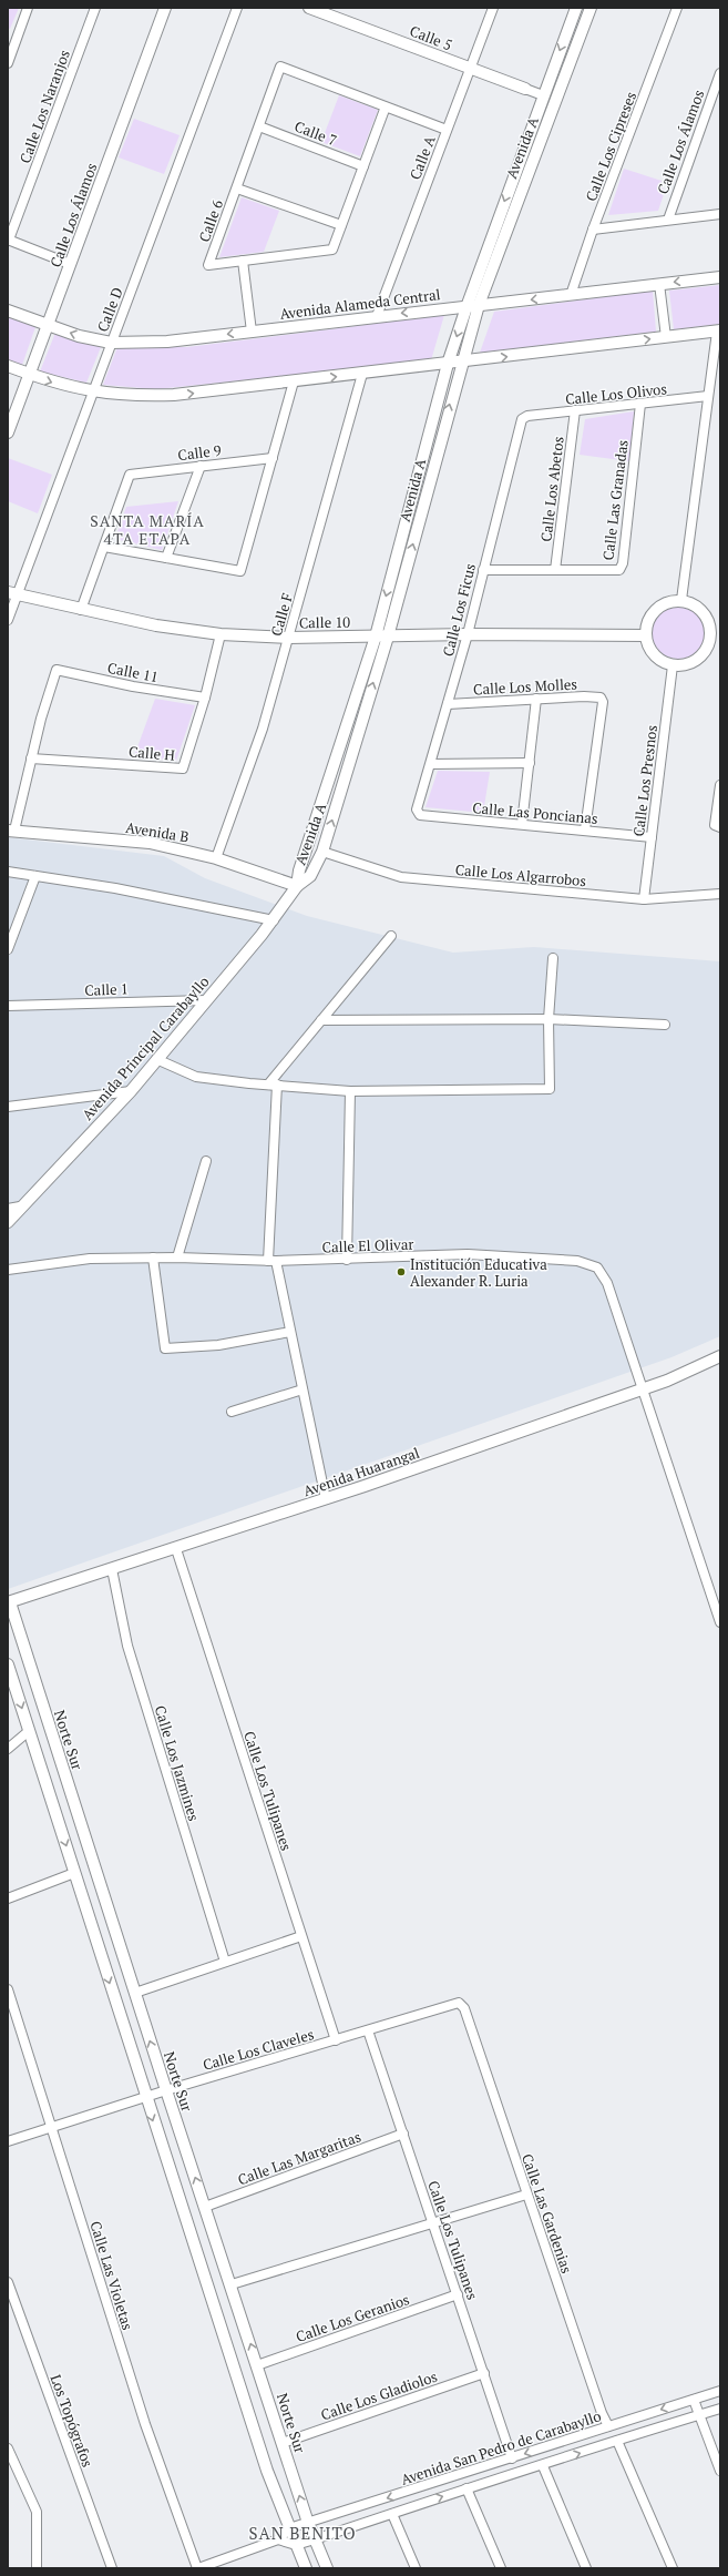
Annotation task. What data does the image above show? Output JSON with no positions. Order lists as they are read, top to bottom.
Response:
{
  "streets": {
    "street": [
      "Calle 5",
      "Calle Los Naranjos",
      "Calle 7",
      "Calle Los Álamos",
      "Calle Los Cipreses",
      "Avenida A",
      "Calle A",
      "Calle 6",
      "Avenida Alameda Central",
      "Calle D",
      "Calle Los Olivos",
      "Calle 9",
      "Calle Los Abetos",
      "Calle Las Granadas",
      "Calle Los Ficus",
      "Calle F",
      "Calle 10",
      "Calle 11",
      "Calle Los Molles",
      "Calle H",
      "Calle Los Presnos",
      "Calle Las Poncianas",
      "Avenida B",
      "Calle Los Algarrobos",
      "Calle 1",
      "Avenida Principal Carabayllo",
      "Calle El Olivar",
      "Avenida Huarangal",
      "Norte Sur",
      "Calle Los Jazmines",
      "Calle Los Tulipanes",
      "Calle Los Claveles",
      "Calle Las Margaritas",
      "Calle Las Gardenias",
      "Calle Las Violetas",
      "Calle Los Geranios",
      "Calle Los Gladiolos",
      "Los Topógrafos",
      "Avenida San Pedro de Carabayllo"
    ]
  },
  "crossings": [
    ["Calle 5", "Avenida A"],
    ["Calle 5", "Calle A"],
    ["Calle 7", "Calle 6"],
    ["Calle Los Álamos", "Avenida Alameda Central"],
    ["Calle Los Cipreses", "Avenida Alameda Central"],
    ["Avenida A", "Avenida Alameda Central"],
    ["Avenida A", "Calle 10"],
    ["Avenida A", "Avenida B"],
    ["Avenida A", "Calle Los Algarrobos"],
    ["Avenida A", "Avenida Principal Carabayllo"],
    ["Calle A", "Avenida Alameda Central"],
    ["Avenida Alameda Central", "Calle D"],
    ["Calle D", "Calle 10"],
    ["Calle Los Olivos", "Calle Los Abetos"],
    ["Calle Los Olivos", "Calle Las Granadas"],
    ["Calle Los Olivos", "Calle Los Ficus"],
    ["Calle Los Abetos", "Calle Las Granadas"],
    ["Calle Las Granadas", "Calle Los Ficus"],
    ["Calle Los Ficus", "Calle 10"],
    ["Calle Los Ficus", "Calle Los Molles"],
    ["Calle Los Ficus", "Calle Las Poncianas"],
    ["Calle F", "Calle 10"],
    ["Calle F", "Avenida B"],
    ["Calle 10", "Calle H"],
    ["Calle 10", "Calle Los Presnos"],
    ["Calle 11", "Calle H"],
    ["Calle Los Molles", "Calle Las Poncianas"],
    ["Calle Los Presnos", "Calle Las Poncianas"],
    ["Calle Los Presnos", "Calle Los Algarrobos"],
    ["Avenida B", "Avenida Principal Carabayllo"],
    ["Calle 1", "Avenida Principal Carabayllo"],
    ["Calle El Olivar", "Avenida Huarangal"],
    ["Avenida Huarangal", "Norte Sur"],
    ["Avenida Huarangal", "Calle Los Jazmines"],
    ["Avenida Huarangal", "Calle Los Tulipanes"],
    ["Norte Sur", "Calle Los Claveles"],
    ["Norte Sur", "Calle Las Margaritas"],
    ["Norte Sur", "Calle Los Geranios"],
    ["Norte Sur", "Calle Los Gladiolos"],
    ["Norte Sur", "Avenida San Pedro de Carabayllo"],
    ["Calle Los Tulipanes", "Calle Los Claveles"],
    ["Calle Los Tulipanes", "Calle Las Margaritas"],
    ["Calle Los Tulipanes", "Calle Los Geranios"],
    ["Calle Los Tulipanes", "Calle Los Gladiolos"],
    ["Calle Los Tulipanes", "Avenida San Pedro de Carabayllo"],
    ["Calle Los Claveles", "Calle Las Gardenias"],
    ["Calle Los Claveles", "Calle Las Violetas"],
    ["Calle Las Gardenias", "Avenida San Pedro de Carabayllo"]
  ],
  "districts": ["SANTA MARÍA 4TA ETAPA", "SAN BENITO"],
  "places": ["Institución Educativa Alexander R. Luria"]
}
